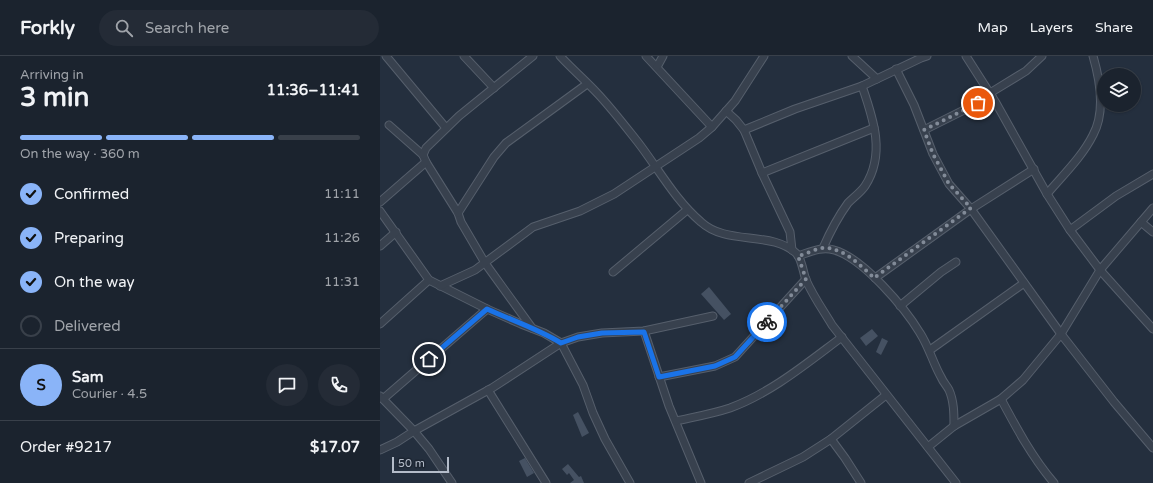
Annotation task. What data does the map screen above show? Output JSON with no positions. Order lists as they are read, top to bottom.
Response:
{
  "scale_bar": "50 m",
  "page": {
    "header": "Forkly",
    "search": "Search here",
    "nav": ["Map", "Layers", "Share"],
    "heading": ["3 min", "Arriving in", "11:36–11:41"],
    "panel": [
      "Sam",
      "Courier · 4.5",
      "Order #9217",
      "$17.07"
    ],
    "bar": "On the way · 360 m",
    "list": [
      ["Confirmed", "11:11"],
      ["Preparing", "11:26"],
      ["On the way", "11:31"],
      "Delivered"
    ],
    "round": "S",
    "scale": "50 m"
  }
}
